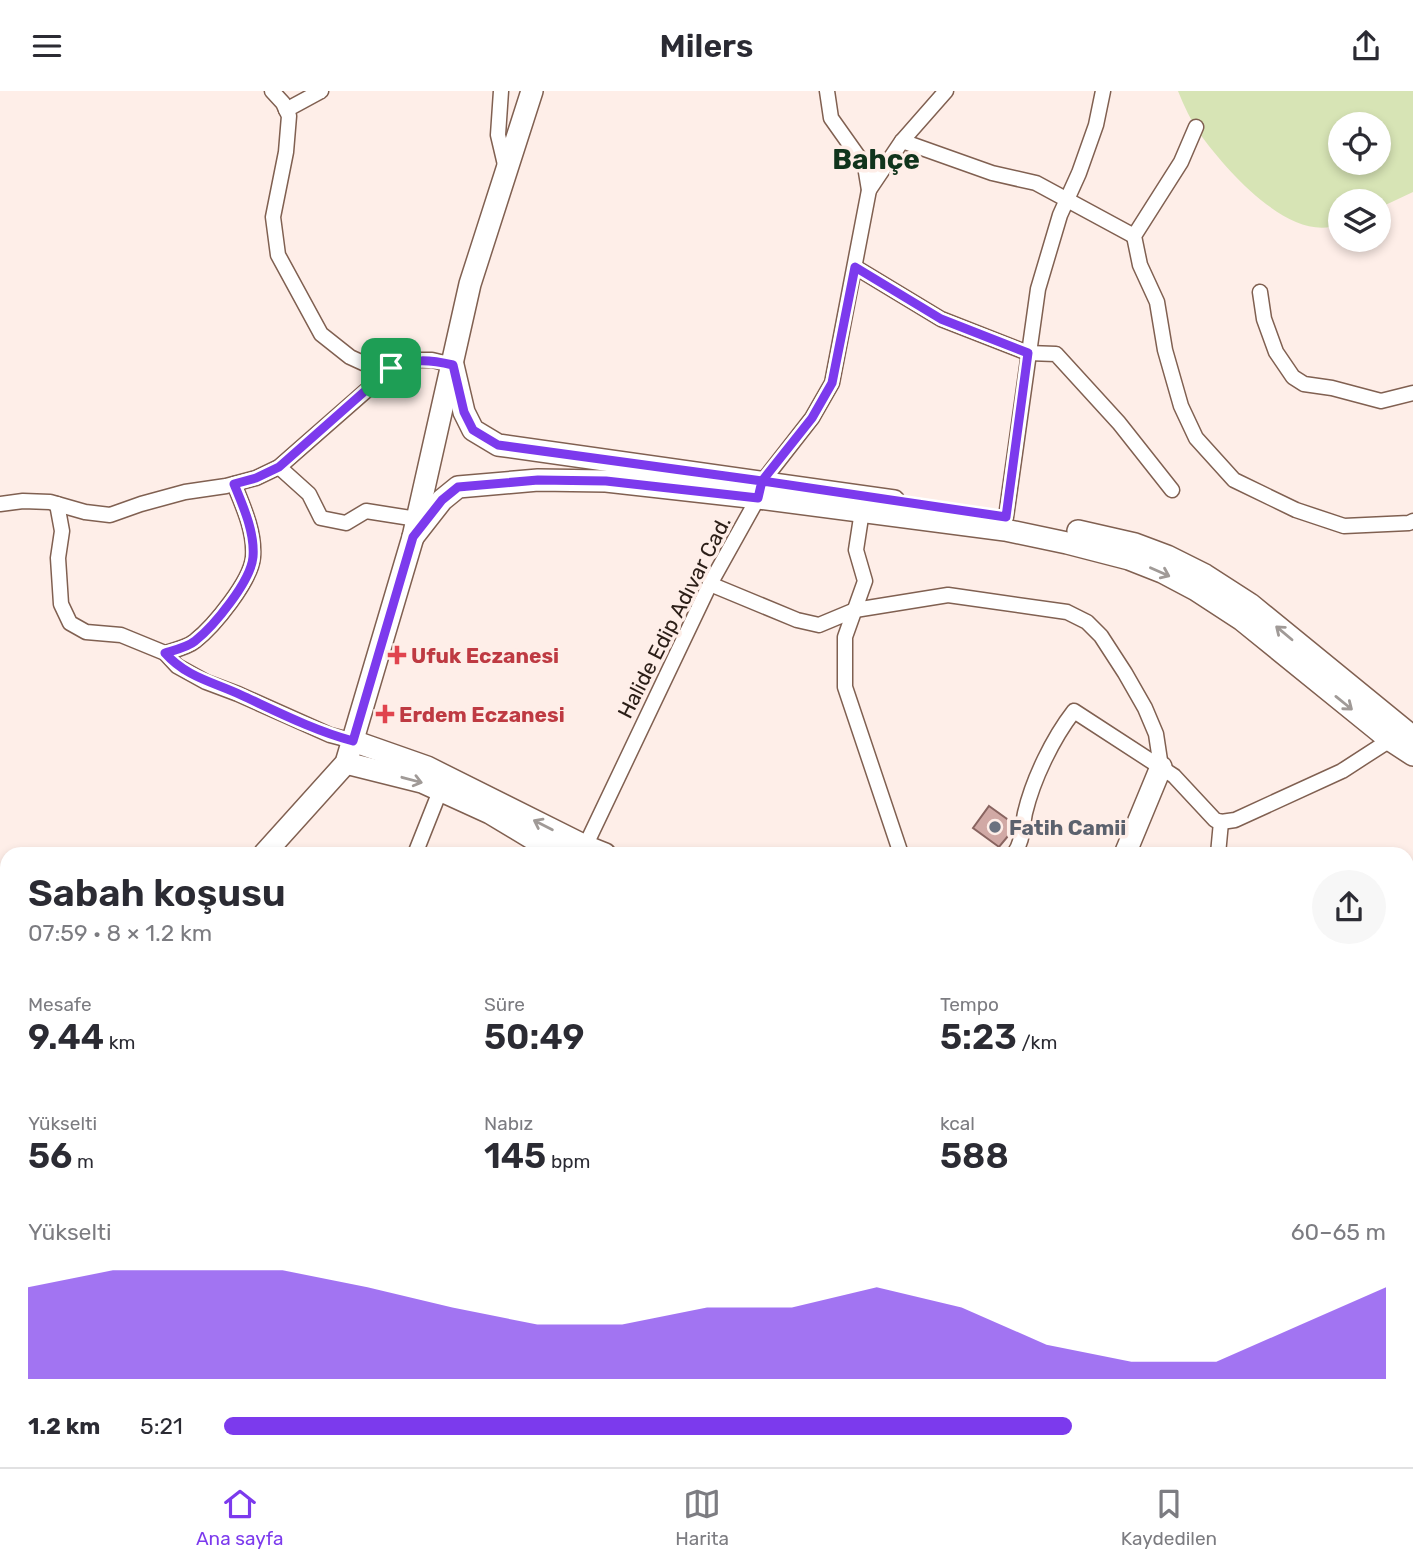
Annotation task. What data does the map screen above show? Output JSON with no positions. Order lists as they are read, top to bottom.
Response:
{
  "streets": {
    "street": ["Halide Edip Adıvar Cad."]
  },
  "districts": ["Bahçe"],
  "places": {
    "health": ["Ufuk Eczanesi", "Erdem Eczanesi"],
    "other": ["Fatih Camii"]
  },
  "page": {
    "header": "Milers",
    "heading": ["Sabah koşusu", "07:59 · 8 × 1.2 km"],
    "stats": [
      ["Mesafe", "9.44 km"],
      ["Süre", "50:49"],
      ["Tempo", "5:23 /km"],
      ["Yükselti", "56 m"],
      ["Nabız", "145 bpm"],
      ["kcal", "588"]
    ],
    "chart": ["Yükselti", "60–65 m"],
    "list": [
      {
        "name": "1.2 km",
        "note": "5:21"
      }
    ],
    "tabs": ["Ana sayfa", "Harita", "Kaydedilen"]
  }
}
